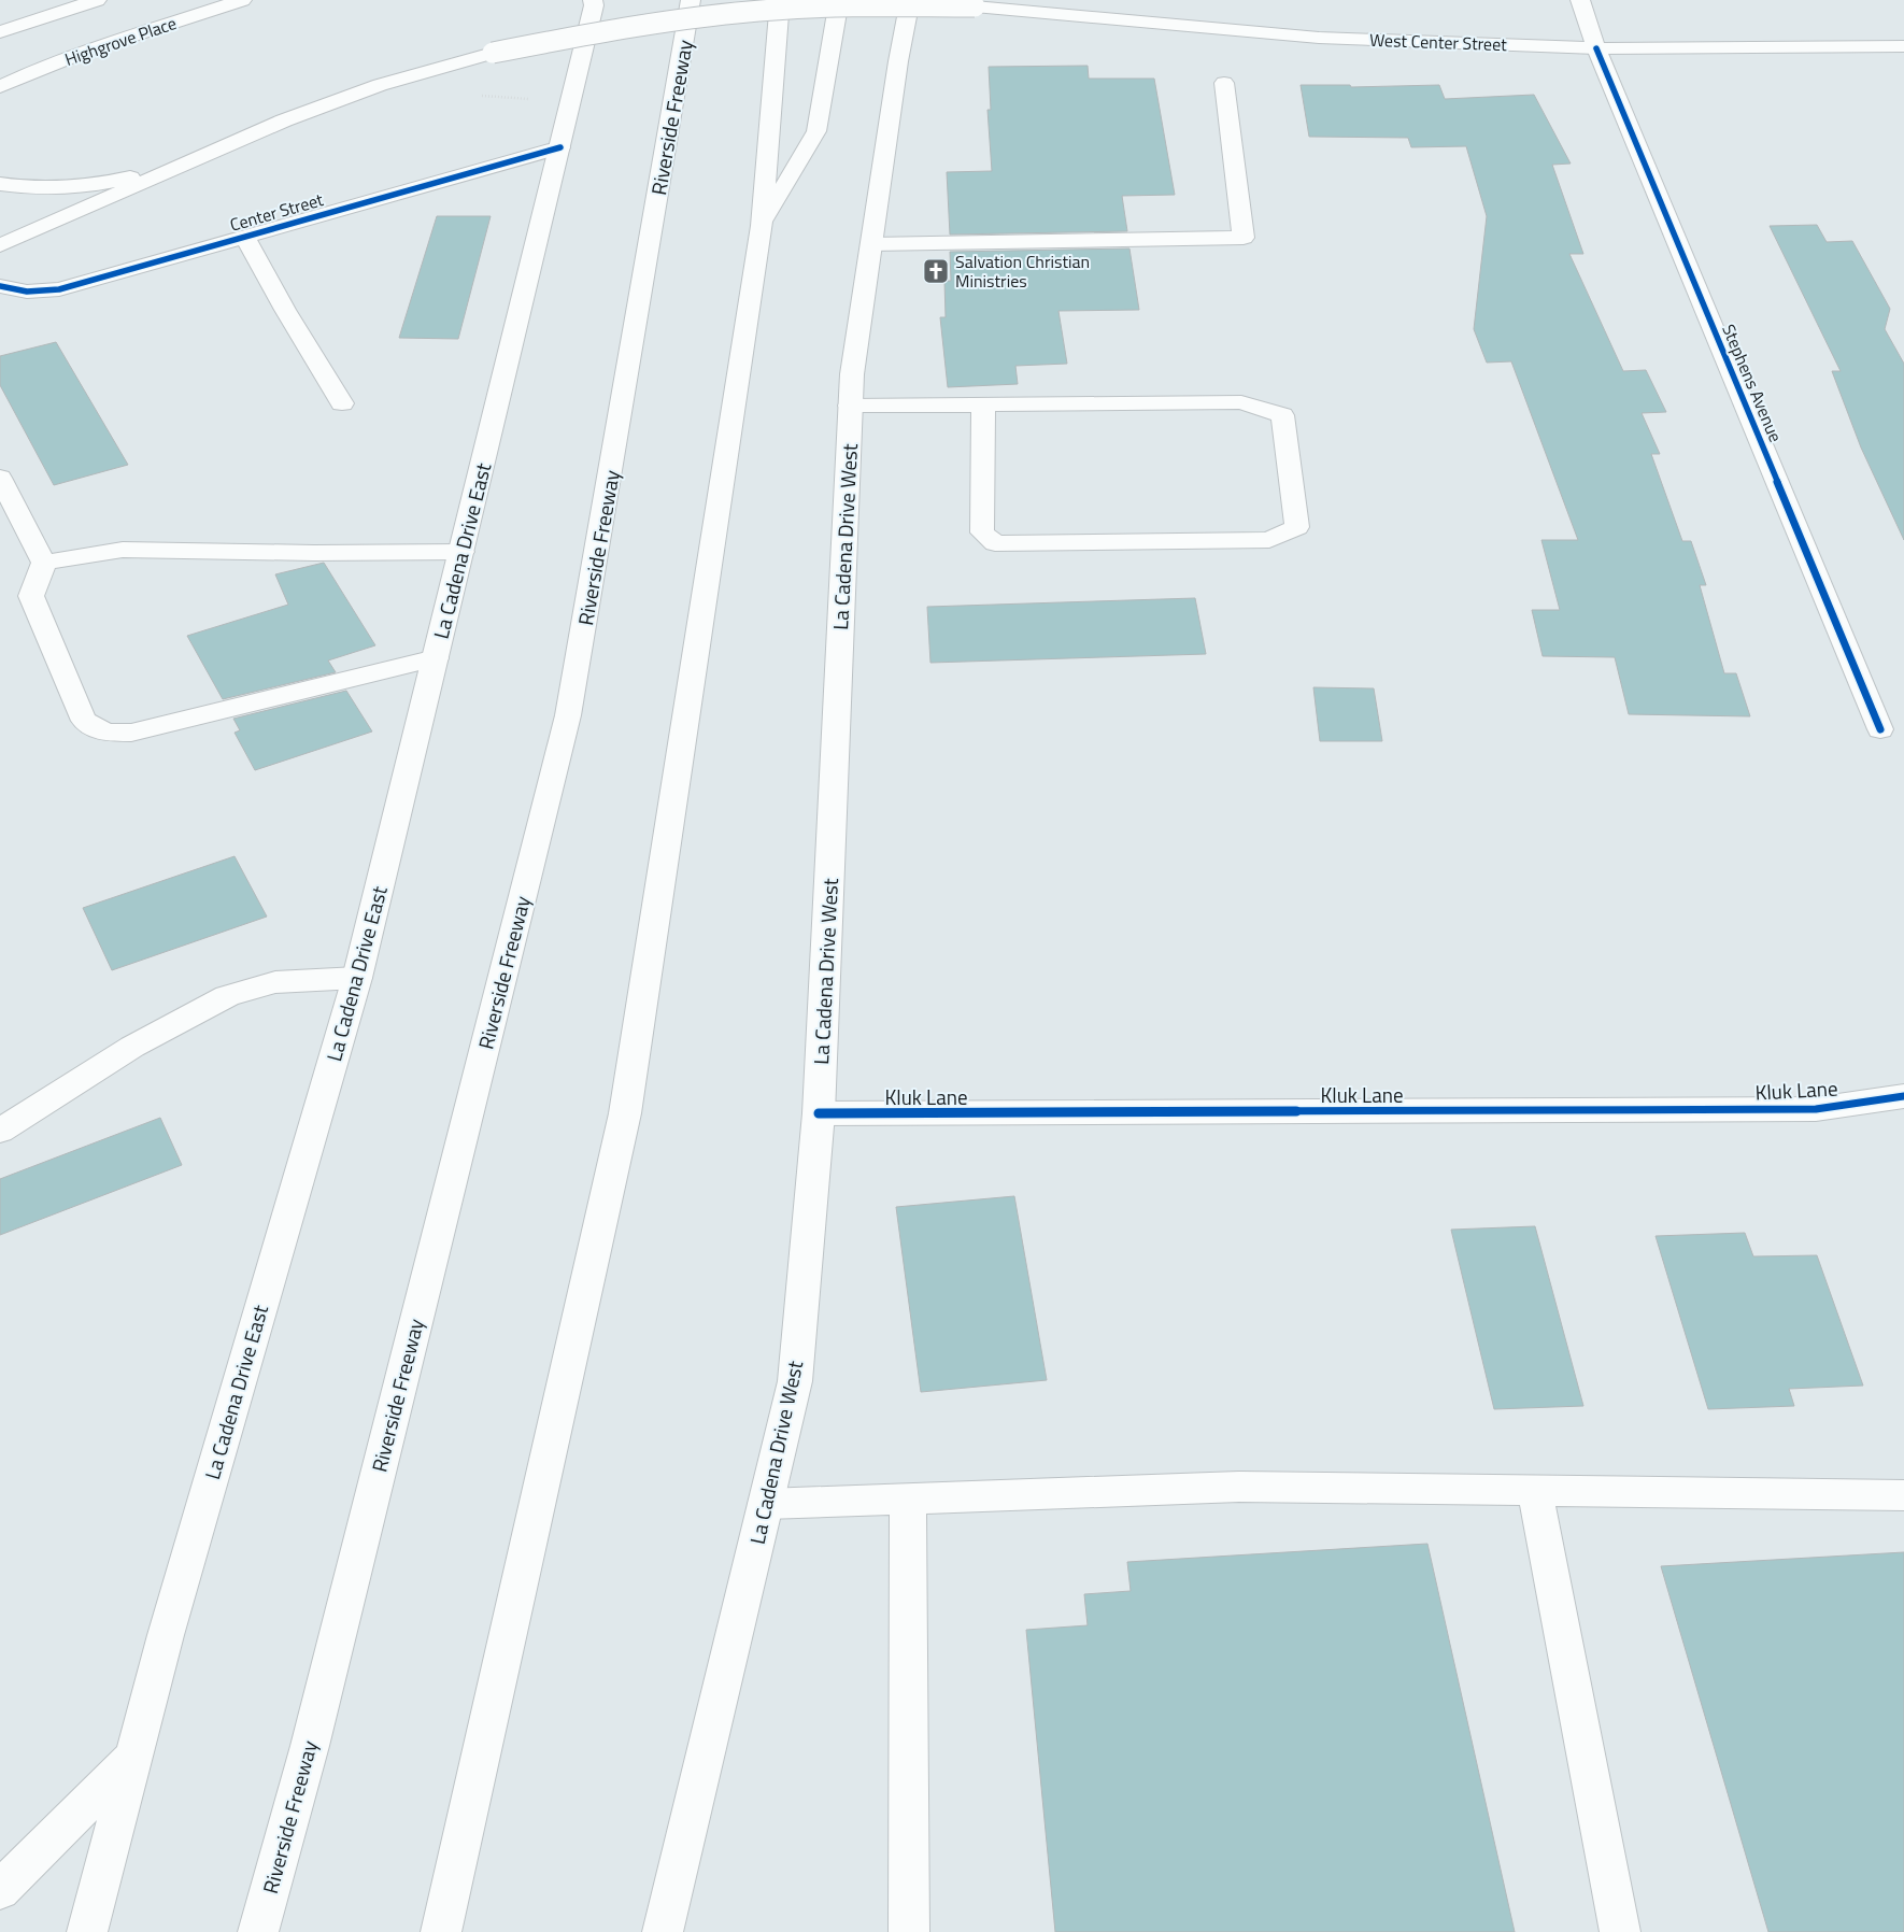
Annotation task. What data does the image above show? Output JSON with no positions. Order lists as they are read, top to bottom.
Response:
{
  "streets": {
    "main road": [
      "Highgrove Place",
      "West Center Street",
      "Riverside Freeway",
      "Center Street",
      "Stephens Avenue",
      "La Cadena Drive West",
      "La Cadena Drive East",
      "Kluk Lane"
    ]
  },
  "crossings": [
    ["West Center Street", "Stephens Avenue"],
    ["Center Street", "La Cadena Drive East"],
    ["La Cadena Drive West", "Kluk Lane"]
  ],
  "places": {
    "church": ["Salvation Christian Ministries"]
  }
}
